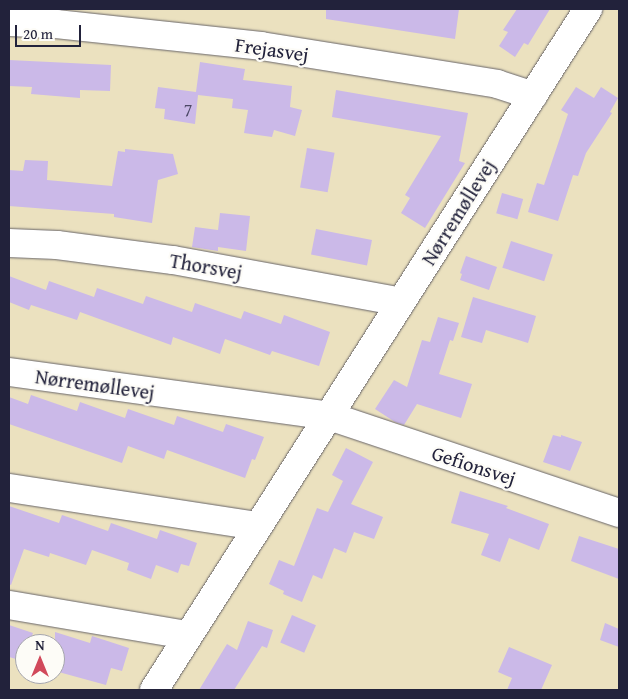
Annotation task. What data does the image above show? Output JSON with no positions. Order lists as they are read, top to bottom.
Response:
{
  "streets": {
    "street": [
      "Frejasvej",
      "Nørremøllevej",
      "Thorsvej",
      "Gefionsvej"
    ]
  },
  "crossings": [
    ["Frejasvej", "Nørremøllevej"],
    ["Nørremøllevej", "Thorsvej"],
    ["Nørremøllevej", "Gefionsvej"]
  ],
  "house_numbers": ["7"],
  "scale_bar": "20 m",
  "north": "top"
}
